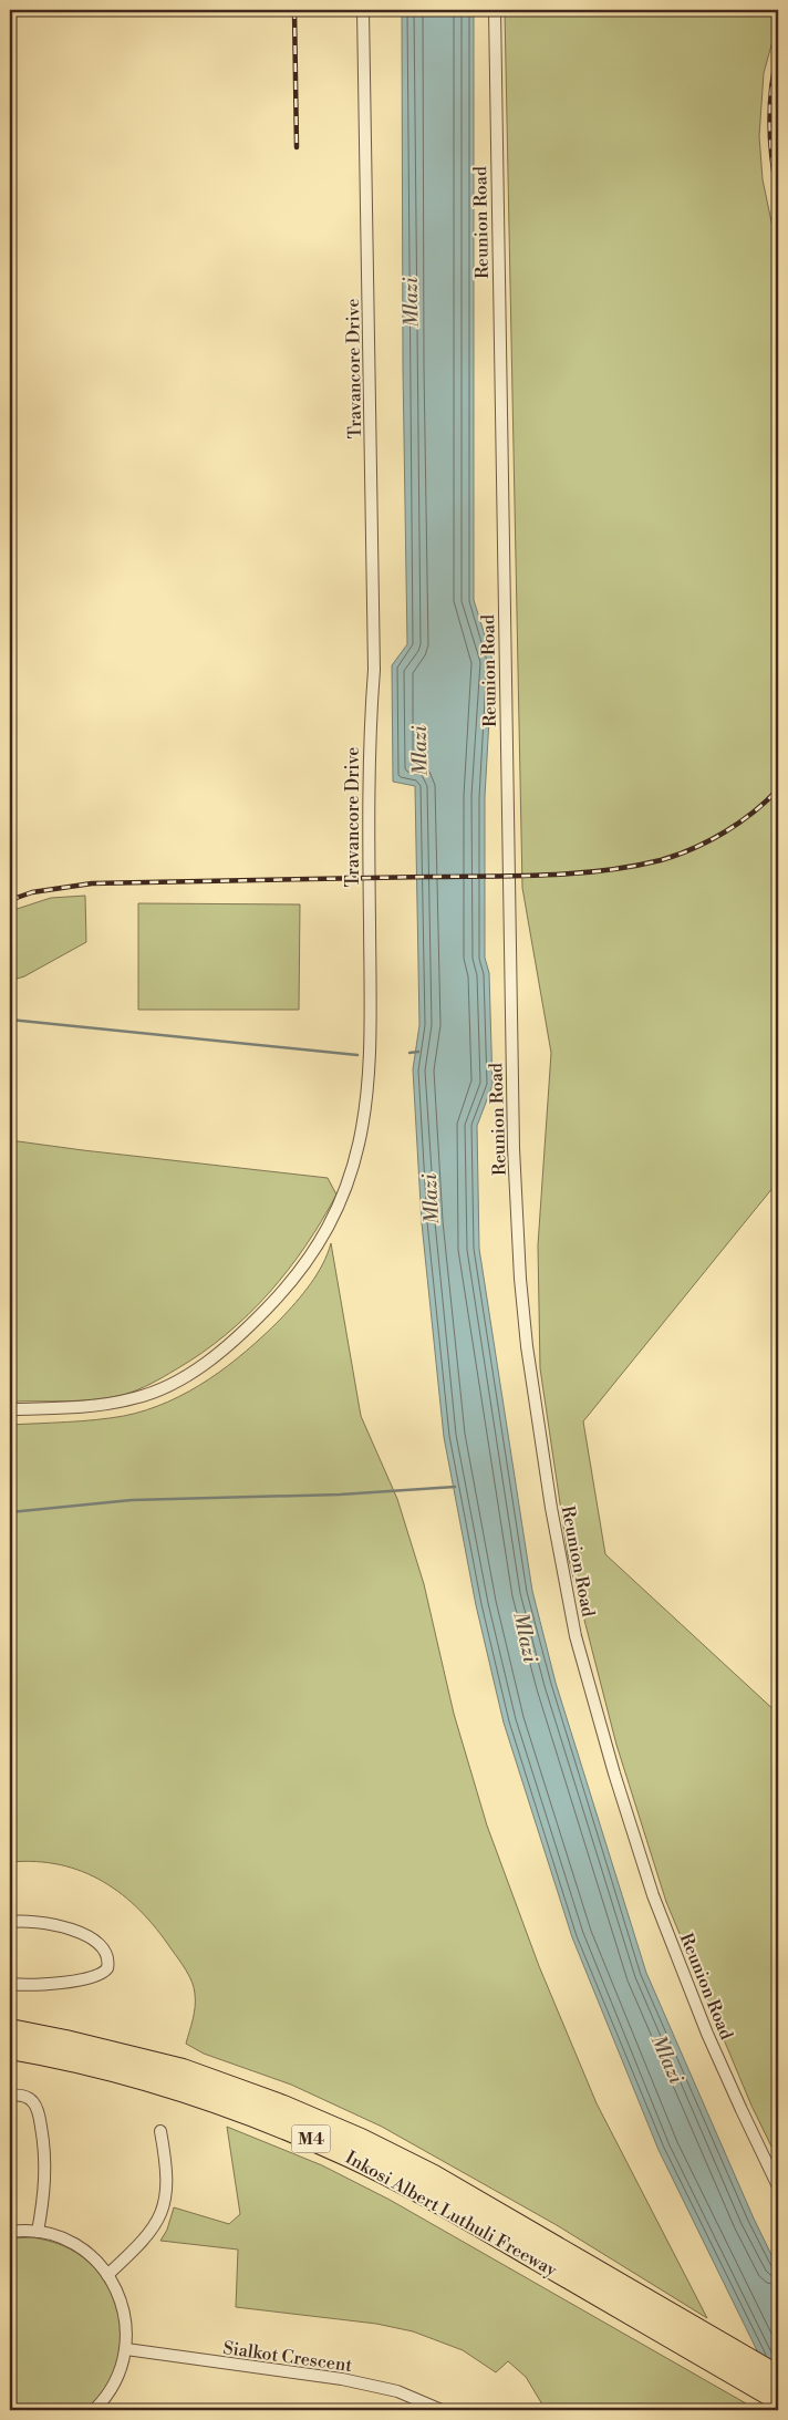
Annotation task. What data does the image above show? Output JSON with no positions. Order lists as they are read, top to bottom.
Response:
{
  "streets": {
    "highway": ["M4", "Inkosi Albert Luthuli Freeway"],
    "street": ["Reunion Road", "Travancore Drive", "Sialkot Crescent"]
  },
  "water": ["Mlazi"]
}
